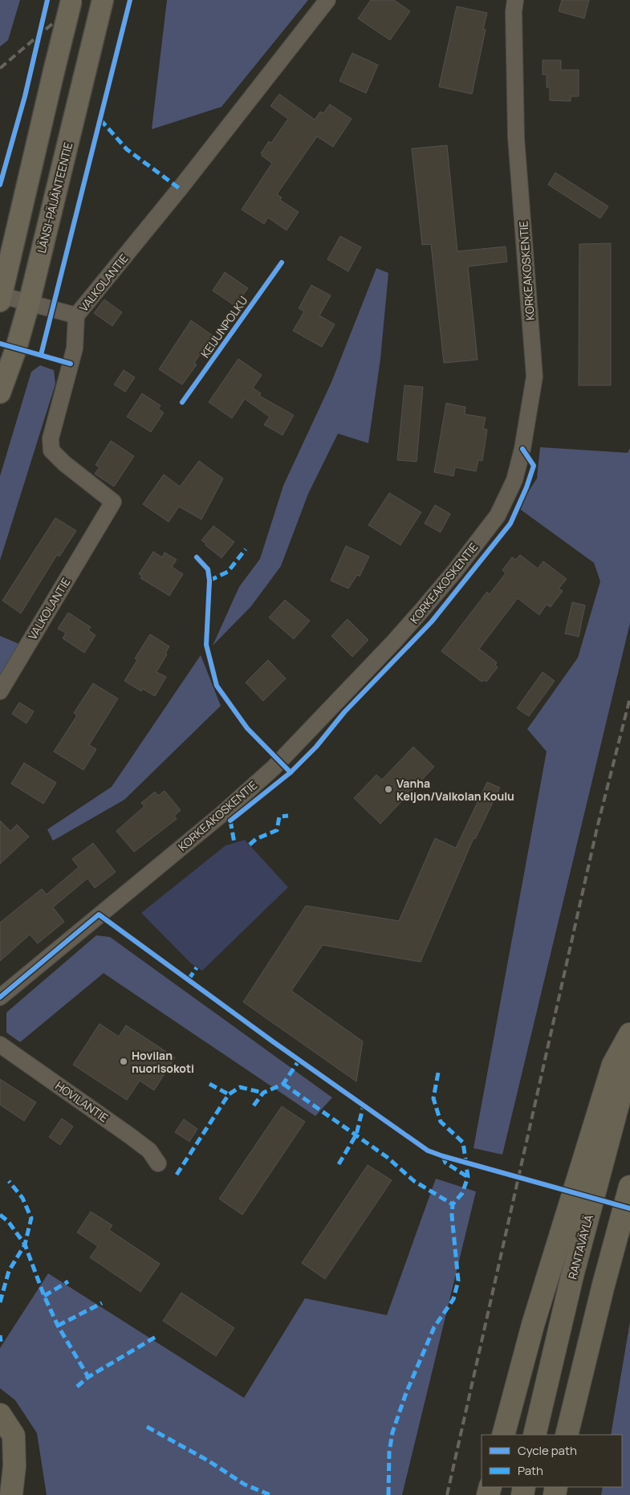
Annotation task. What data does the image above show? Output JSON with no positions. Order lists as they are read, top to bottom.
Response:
{
  "streets": {
    "highway": ["RANTAVÄYLÄ"],
    "main road": ["LÄNSI-PÄIJÄNTEENTIE"],
    "street": ["KORKEAKOSKENTIE", "VALKOLANTIE", "HOVILANTIE"],
    "cycle path": ["KEIJUNPOLKU"]
  },
  "places": ["Vanha Keljon/Valkolan Koulu", "Hovilan nuorisokoti"],
  "legend": ["Cycle path", "Path"]
}
